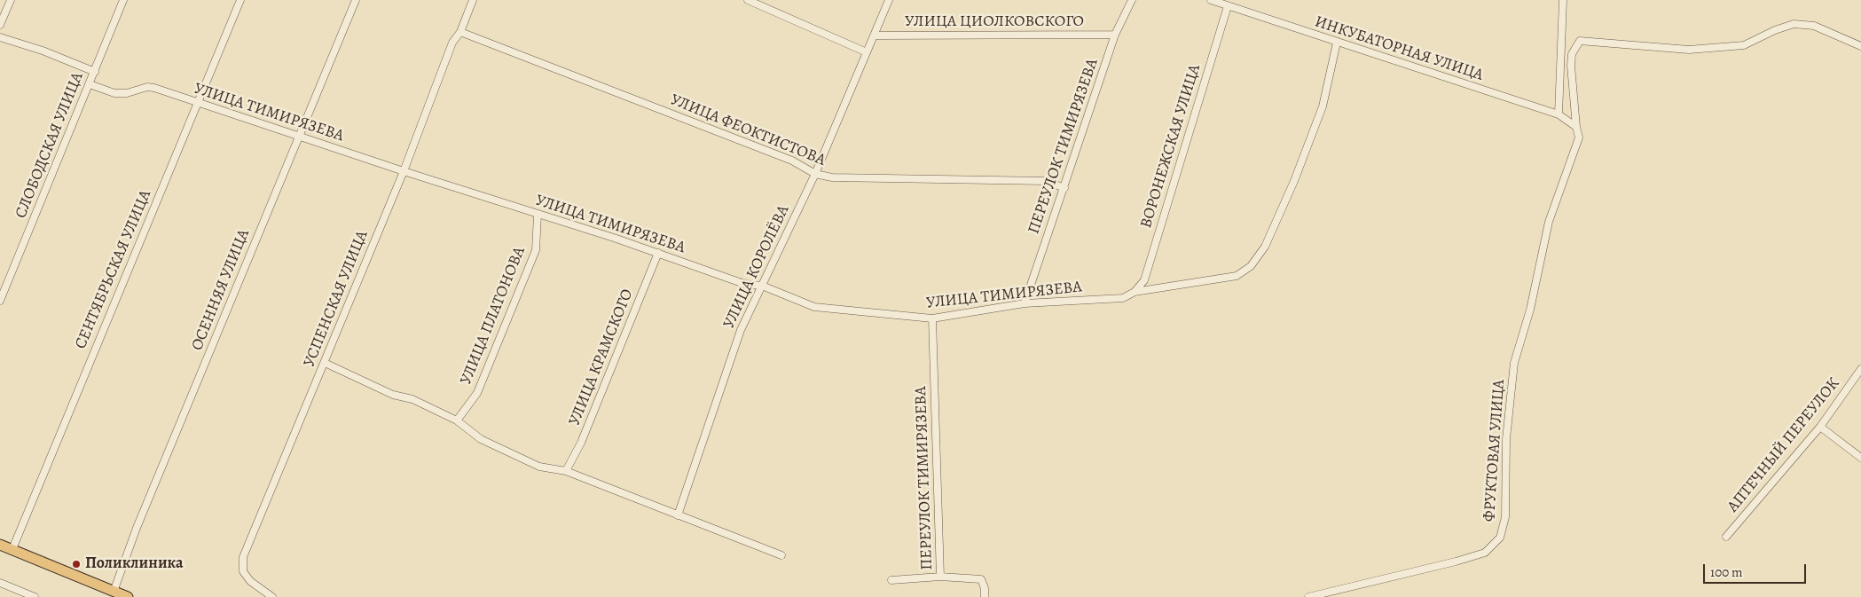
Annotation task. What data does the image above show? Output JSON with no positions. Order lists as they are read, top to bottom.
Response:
{
  "streets": {
    "street": [
      "УЛИЦА ЦИОЛКОВСКОГО",
      "ИНКУБАТОРНАЯ УЛИЦА",
      "УЛИЦА ТИМИРЯЗЕВА",
      "УЛИЦА ФЕОКТИСТОВА",
      "СЛОБОДСКАЯ УЛИЦА",
      "ПЕРЕУЛОК ТИМИРЯЗЕВА",
      "ВОРОНЕЖСКАЯ УЛИЦА",
      "УЛИЦА КОРОЛЁВА",
      "СЕНТЯБРЬСКАЯ УЛИЦА",
      "ОСЕННЯЯ УЛИЦА",
      "УСПЕНСКАЯ УЛИЦА",
      "УЛИЦА ПЛАТОНОВА",
      "УЛИЦА КРАМСКОГО",
      "АПТЕЧНЫЙ ПЕРЕУЛОК",
      "ФРУКТОВАЯ УЛИЦА"
    ]
  },
  "crossings": [
    ["УЛИЦА ЦИОЛКОВСКОГО", "ПЕРЕУЛОК ТИМИРЯЗЕВА"],
    ["УЛИЦА ЦИОЛКОВСКОГО", "УЛИЦА КОРОЛЁВА"],
    ["ИНКУБАТОРНАЯ УЛИЦА", "УЛИЦА ТИМИРЯЗЕВА"],
    ["ИНКУБАТОРНАЯ УЛИЦА", "ВОРОНЕЖСКАЯ УЛИЦА"],
    ["ИНКУБАТОРНАЯ УЛИЦА", "ФРУКТОВАЯ УЛИЦА"],
    ["УЛИЦА ТИМИРЯЗЕВА", "СЛОБОДСКАЯ УЛИЦА"],
    ["УЛИЦА ТИМИРЯЗЕВА", "ПЕРЕУЛОК ТИМИРЯЗЕВА"],
    ["УЛИЦА ТИМИРЯЗЕВА", "ВОРОНЕЖСКАЯ УЛИЦА"],
    ["УЛИЦА ТИМИРЯЗЕВА", "УЛИЦА КОРОЛЁВА"],
    ["УЛИЦА ТИМИРЯЗЕВА", "СЕНТЯБРЬСКАЯ УЛИЦА"],
    ["УЛИЦА ТИМИРЯЗЕВА", "ОСЕННЯЯ УЛИЦА"],
    ["УЛИЦА ТИМИРЯЗЕВА", "УСПЕНСКАЯ УЛИЦА"],
    ["УЛИЦА ТИМИРЯЗЕВА", "УЛИЦА ПЛАТОНОВА"],
    ["УЛИЦА ТИМИРЯЗЕВА", "УЛИЦА КРАМСКОГО"],
    ["УЛИЦА ФЕОКТИСТОВА", "ПЕРЕУЛОК ТИМИРЯЗЕВА"],
    ["УЛИЦА ФЕОКТИСТОВА", "УЛИЦА КОРОЛЁВА"],
    ["УЛИЦА ФЕОКТИСТОВА", "УСПЕНСКАЯ УЛИЦА"]
  ],
  "places": ["Поликлиника"],
  "scale_bar": "100 m"
}
